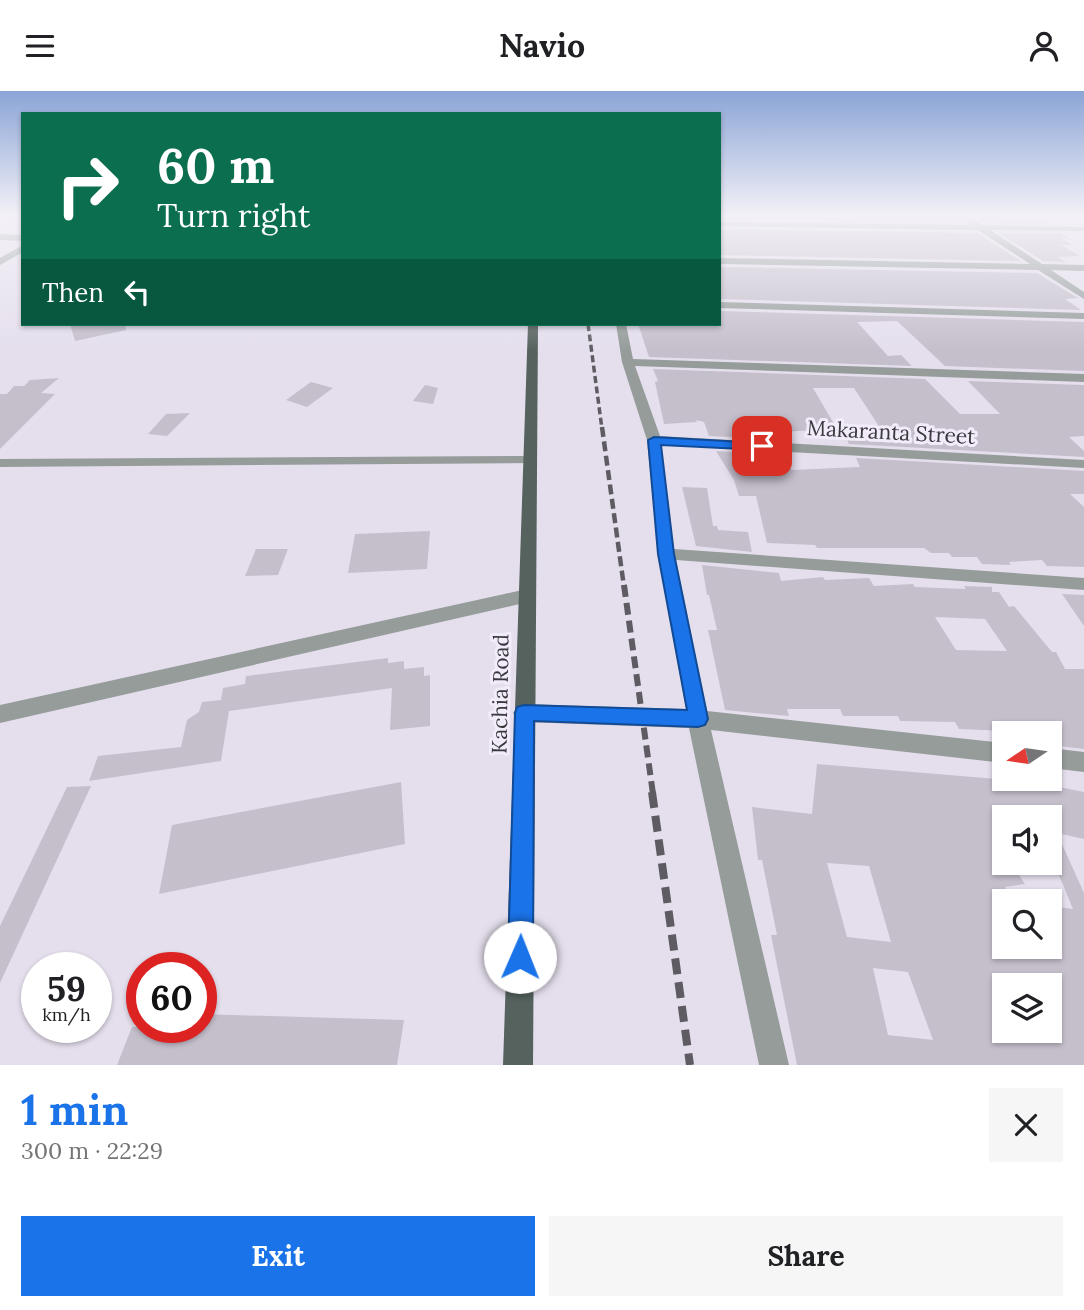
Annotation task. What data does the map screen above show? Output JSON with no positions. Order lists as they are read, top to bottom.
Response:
{
  "streets": {
    "main road": ["Kachia Road"],
    "street": ["Makaranta Street"]
  },
  "north": "left",
  "page": {
    "header": "Navio",
    "turn": ["60 m", "Turn right"],
    "then": "Then",
    "speed": "59 km/h",
    "limit": "60",
    "heading": ["1 min", "300 m · 22:29"],
    "buttons": ["Exit", "Share"]
  }
}
